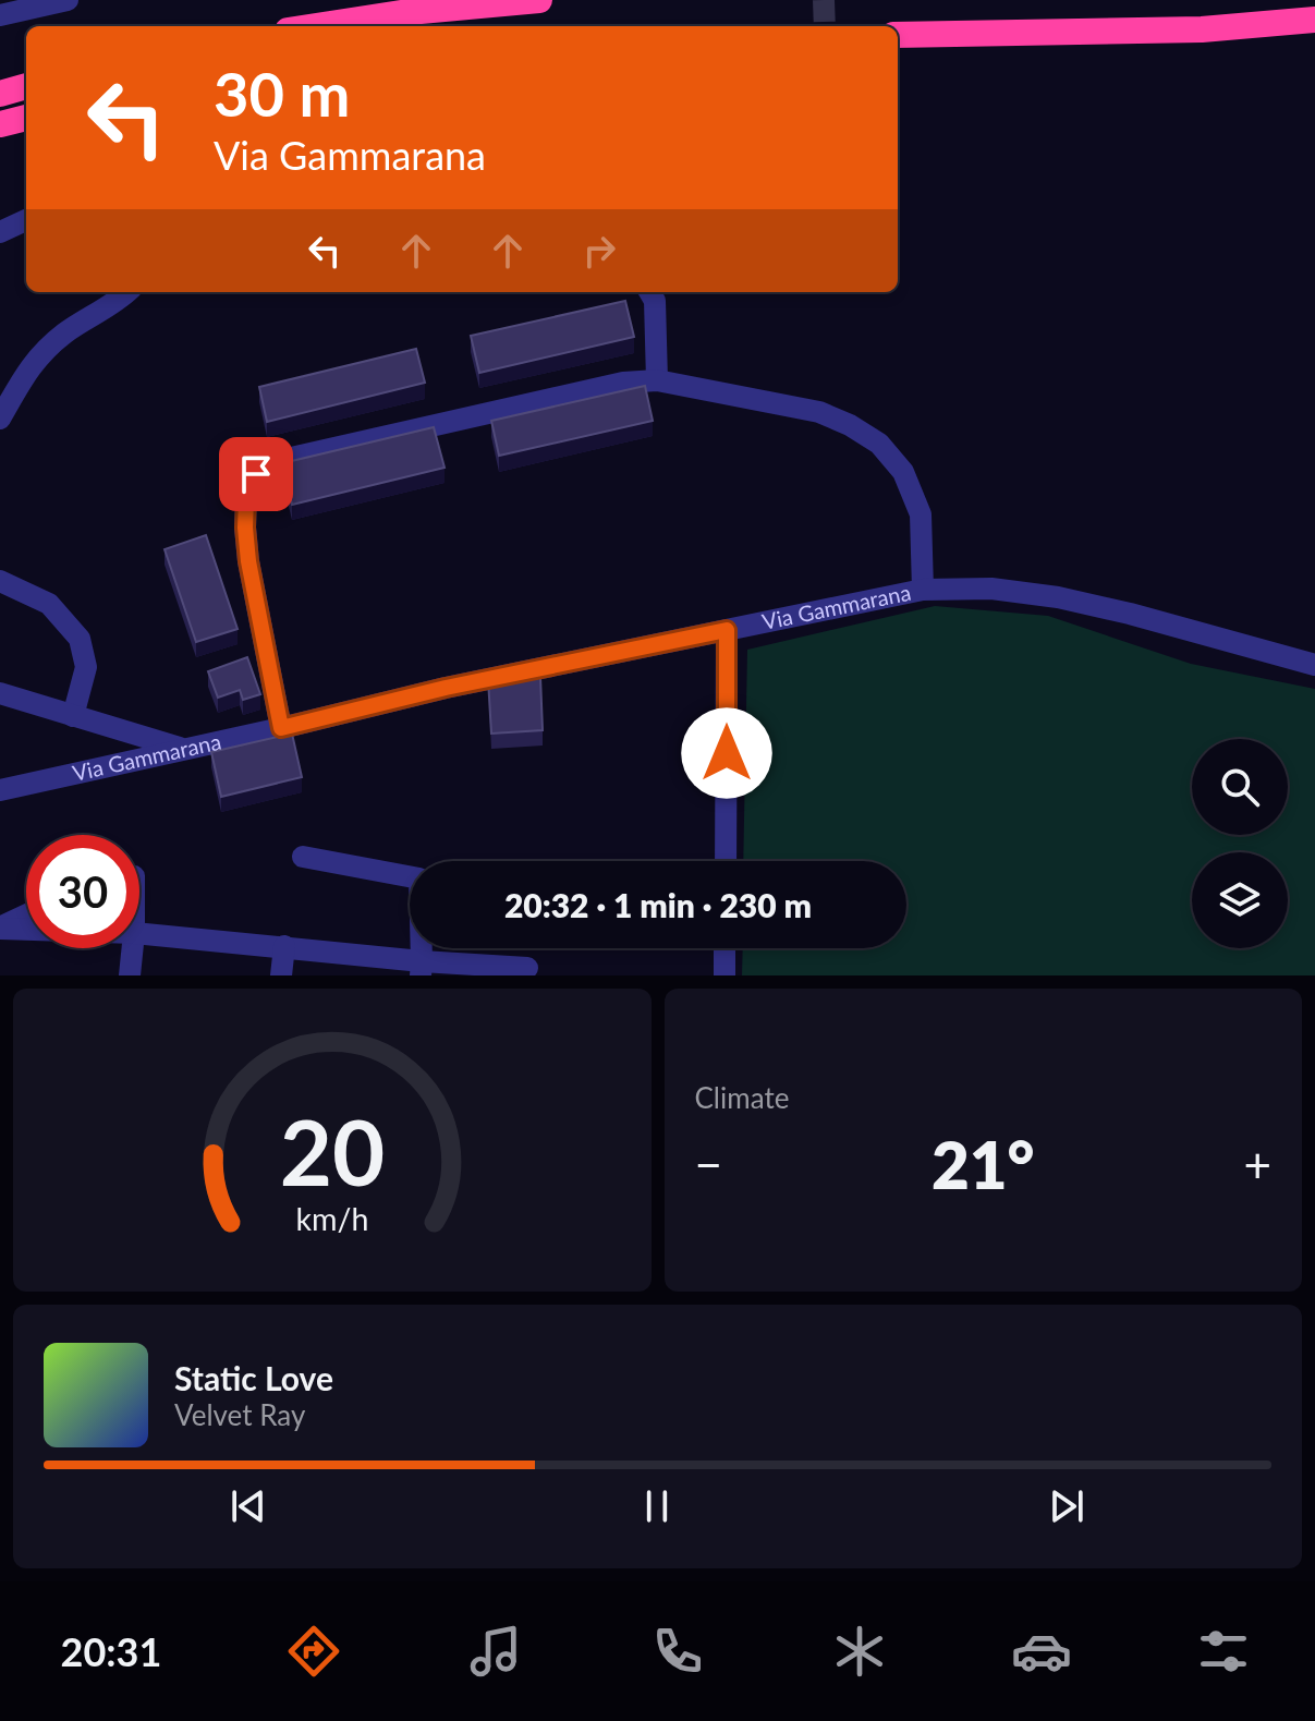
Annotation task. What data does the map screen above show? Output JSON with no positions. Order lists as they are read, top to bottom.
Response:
{
  "streets": {
    "street": ["Via Gammarana"]
  },
  "page": {
    "turn": ["30 m", "Via Gammarana"],
    "limit": "30",
    "trip": "20:32 · 1 min · 230 m",
    "tile": "Climate",
    "heat": ["−", "21°", "+"],
    "song": ["Static Love", "Velvet Ray"],
    "tabs": "20:31",
    "gauge": ["20", "km/h"]
  }
}
